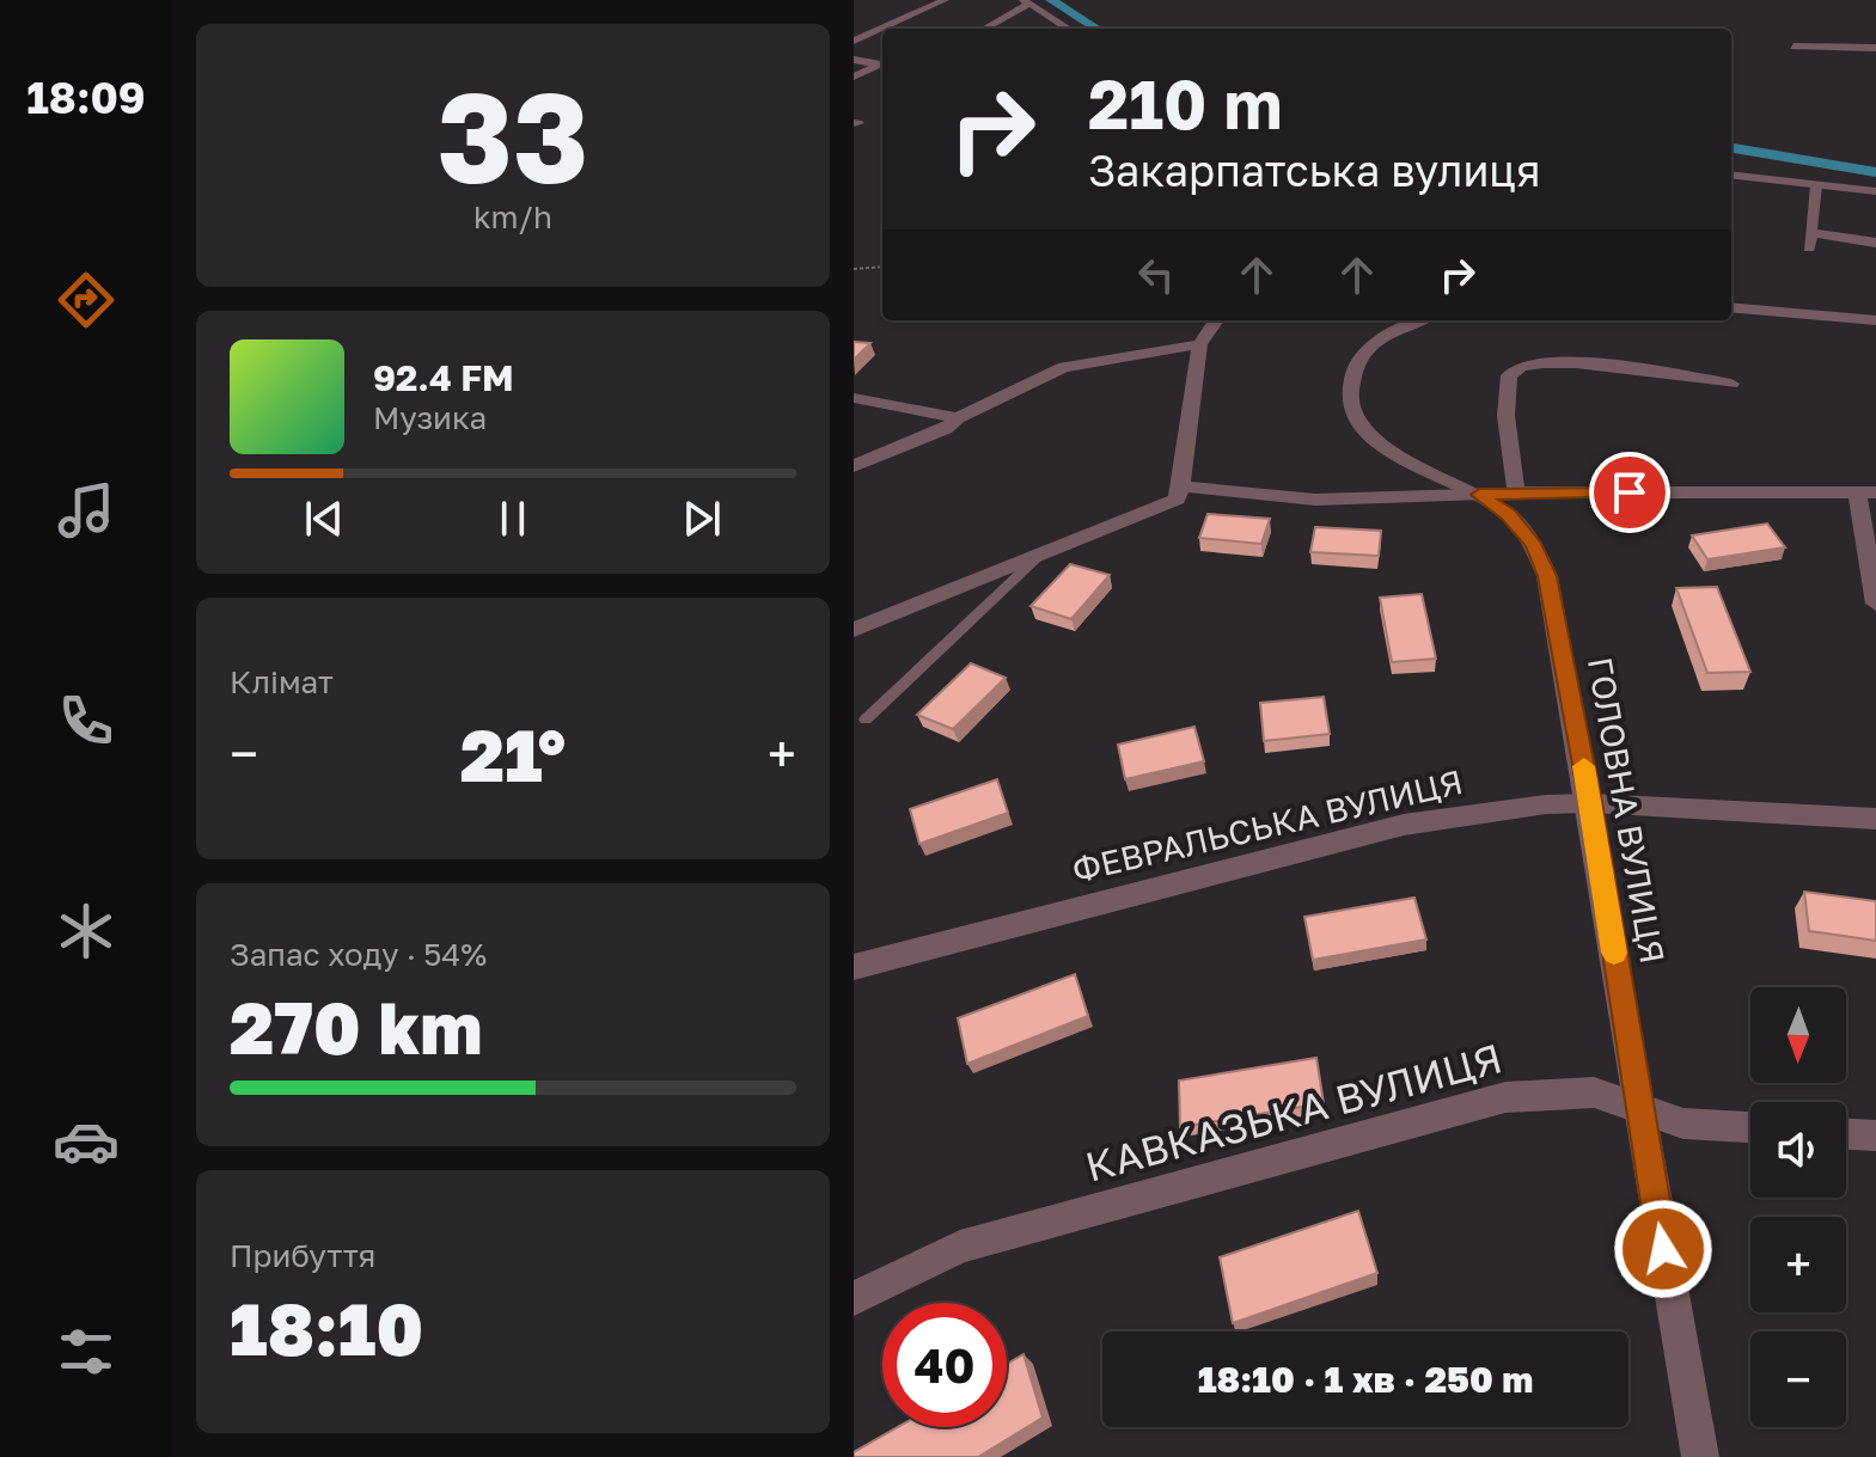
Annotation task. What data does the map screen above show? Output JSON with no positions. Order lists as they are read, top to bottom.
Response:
{
  "streets": {
    "street": ["ГОЛОВНА ВУЛИЦЯ", "ФЕВРАЛЬСЬКА ВУЛИЦЯ", "КАВКАЗЬКА ВУЛИЦЯ"]
  },
  "crossings": [
    ["ГОЛОВНА ВУЛИЦЯ", "ФЕВРАЛЬСЬКА ВУЛИЦЯ"],
    ["ГОЛОВНА ВУЛИЦЯ", "КАВКАЗЬКА ВУЛИЦЯ"]
  ],
  "north": "bottom",
  "page": {
    "tabs": "18:09",
    "tile": [
      ["33", "km/h"],
      "Клімат",
      ["Запас ходу · 54%", "270 km"],
      ["Прибуття", "18:10"]
    ],
    "turn": ["210 m", "Закарпатська вулиця"],
    "song": ["92.4 FM", "Музика"],
    "heat": ["−", "21°", "+"],
    "map_buttons": ["+", "−"],
    "limit": "40",
    "trip": "18:10 · 1 хв · 250 m"
  }
}
